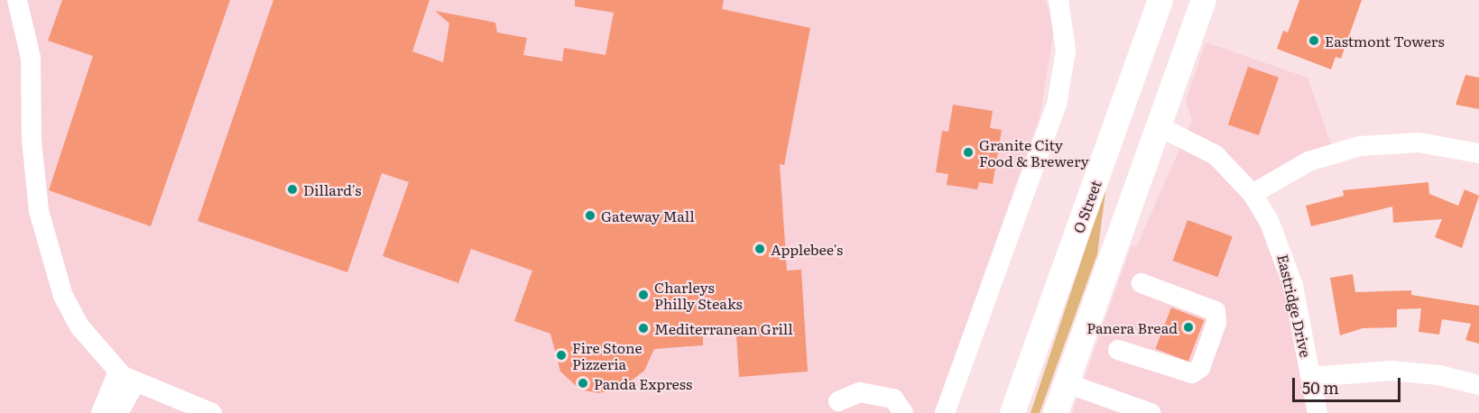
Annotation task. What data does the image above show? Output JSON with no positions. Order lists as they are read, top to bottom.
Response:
{
  "streets": {
    "main road": ["O Street"],
    "street": ["Eastridge Drive"]
  },
  "places": [
    "Eastmont Towers",
    "Granite City Food & Brewery",
    "Dillard's",
    "Gateway Mall",
    "Applebee's",
    "Charleys Philly Steaks",
    "Panera Bread",
    "Mediterranean Grill",
    "Fire Stone Pizzeria",
    "Panda Express"
  ],
  "scale_bar": "50 m"
}
